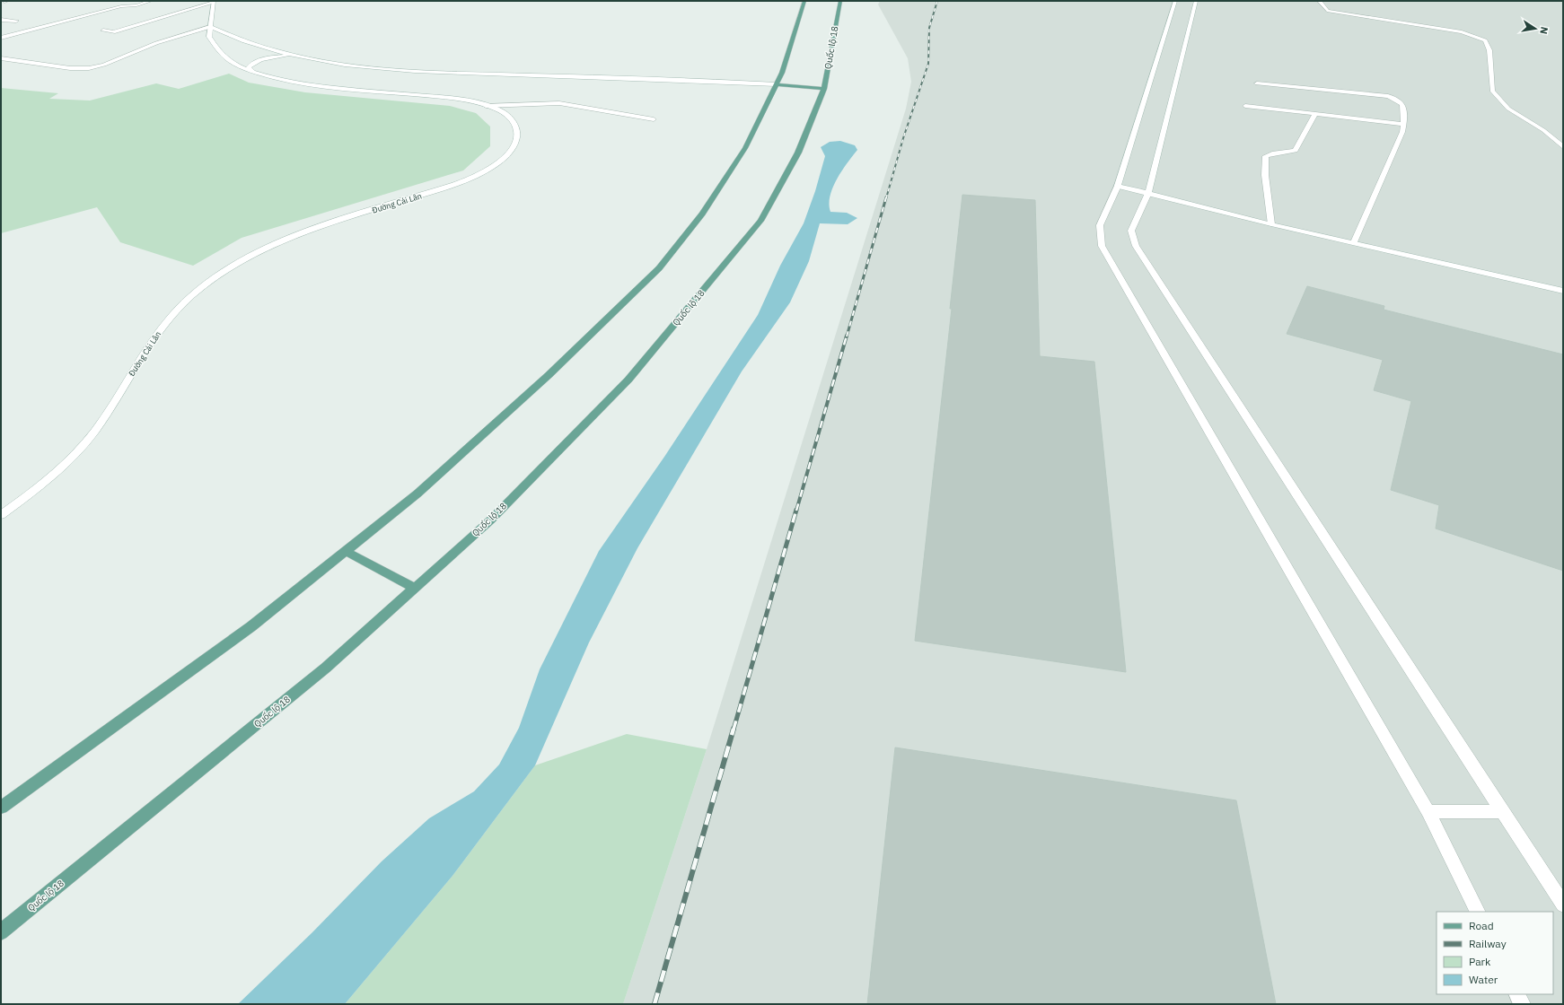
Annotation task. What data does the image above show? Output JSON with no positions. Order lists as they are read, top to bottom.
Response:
{
  "streets": {
    "main road": ["Quốc lộ 18", "Đường Cái Lân"]
  },
  "legend": [
    "Road",
    "Railway",
    "Park",
    "Water"
  ],
  "north": "right"
}
